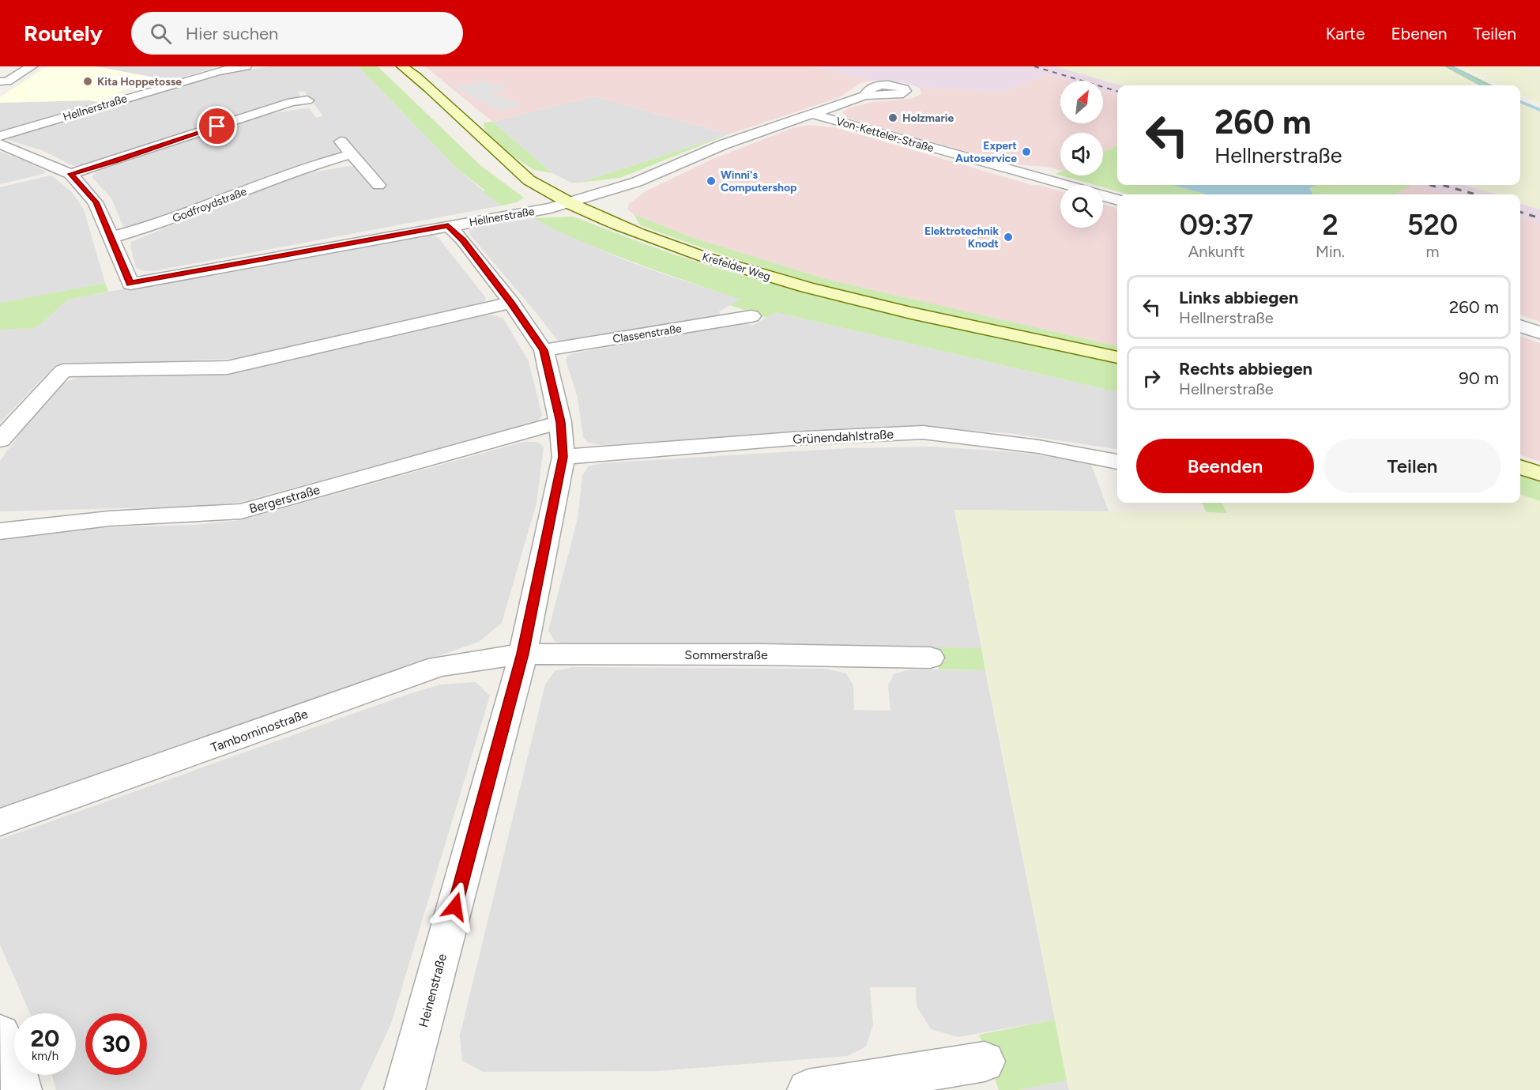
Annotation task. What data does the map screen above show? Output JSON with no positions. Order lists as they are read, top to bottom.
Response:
{
  "streets": {
    "street": [
      "Hellnerstraße",
      "Von-Ketteler-Straße",
      "Godfroydstraße",
      "Krefelder Weg",
      "Classenstraße",
      "Grünendahlstraße",
      "Bergerstraße",
      "Sommerstraße",
      "Tamborninostraße",
      "Heinenstraße"
    ]
  },
  "crossings": [
    ["Hellnerstraße", "Von-Ketteler-Straße"],
    ["Hellnerstraße", "Godfroydstraße"],
    ["Hellnerstraße", "Krefelder Weg"],
    ["Hellnerstraße", "Heinenstraße"],
    ["Von-Ketteler-Straße", "Krefelder Weg"],
    ["Classenstraße", "Heinenstraße"],
    ["Grünendahlstraße", "Heinenstraße"],
    ["Bergerstraße", "Heinenstraße"],
    ["Sommerstraße", "Tamborninostraße"],
    ["Sommerstraße", "Heinenstraße"],
    ["Tamborninostraße", "Heinenstraße"]
  ],
  "places": [
    "Kita Hoppetosse",
    "Holzmarie",
    "Expert Autoservice",
    "Winni's Computershop",
    "Elektrotechnik Knodt"
  ],
  "north": "top right",
  "page": {
    "header": "Routely",
    "search": "Hier suchen",
    "nav": ["Karte", "Ebenen", "Teilen"],
    "turn": ["260 m", "Hellnerstraße"],
    "eta": [
      "09:37",
      "Ankunft",
      "2",
      "Min.",
      "520",
      "m"
    ],
    "list": [
      {
        "name": "Links abbiegen",
        "note": "Hellnerstraße",
        "value": "260 m"
      },
      {
        "name": "Rechts abbiegen",
        "note": "Hellnerstraße",
        "value": "90 m"
      }
    ],
    "buttons": ["Beenden", "Teilen"],
    "speed": "20 km/h",
    "limit": "30"
  }
}
